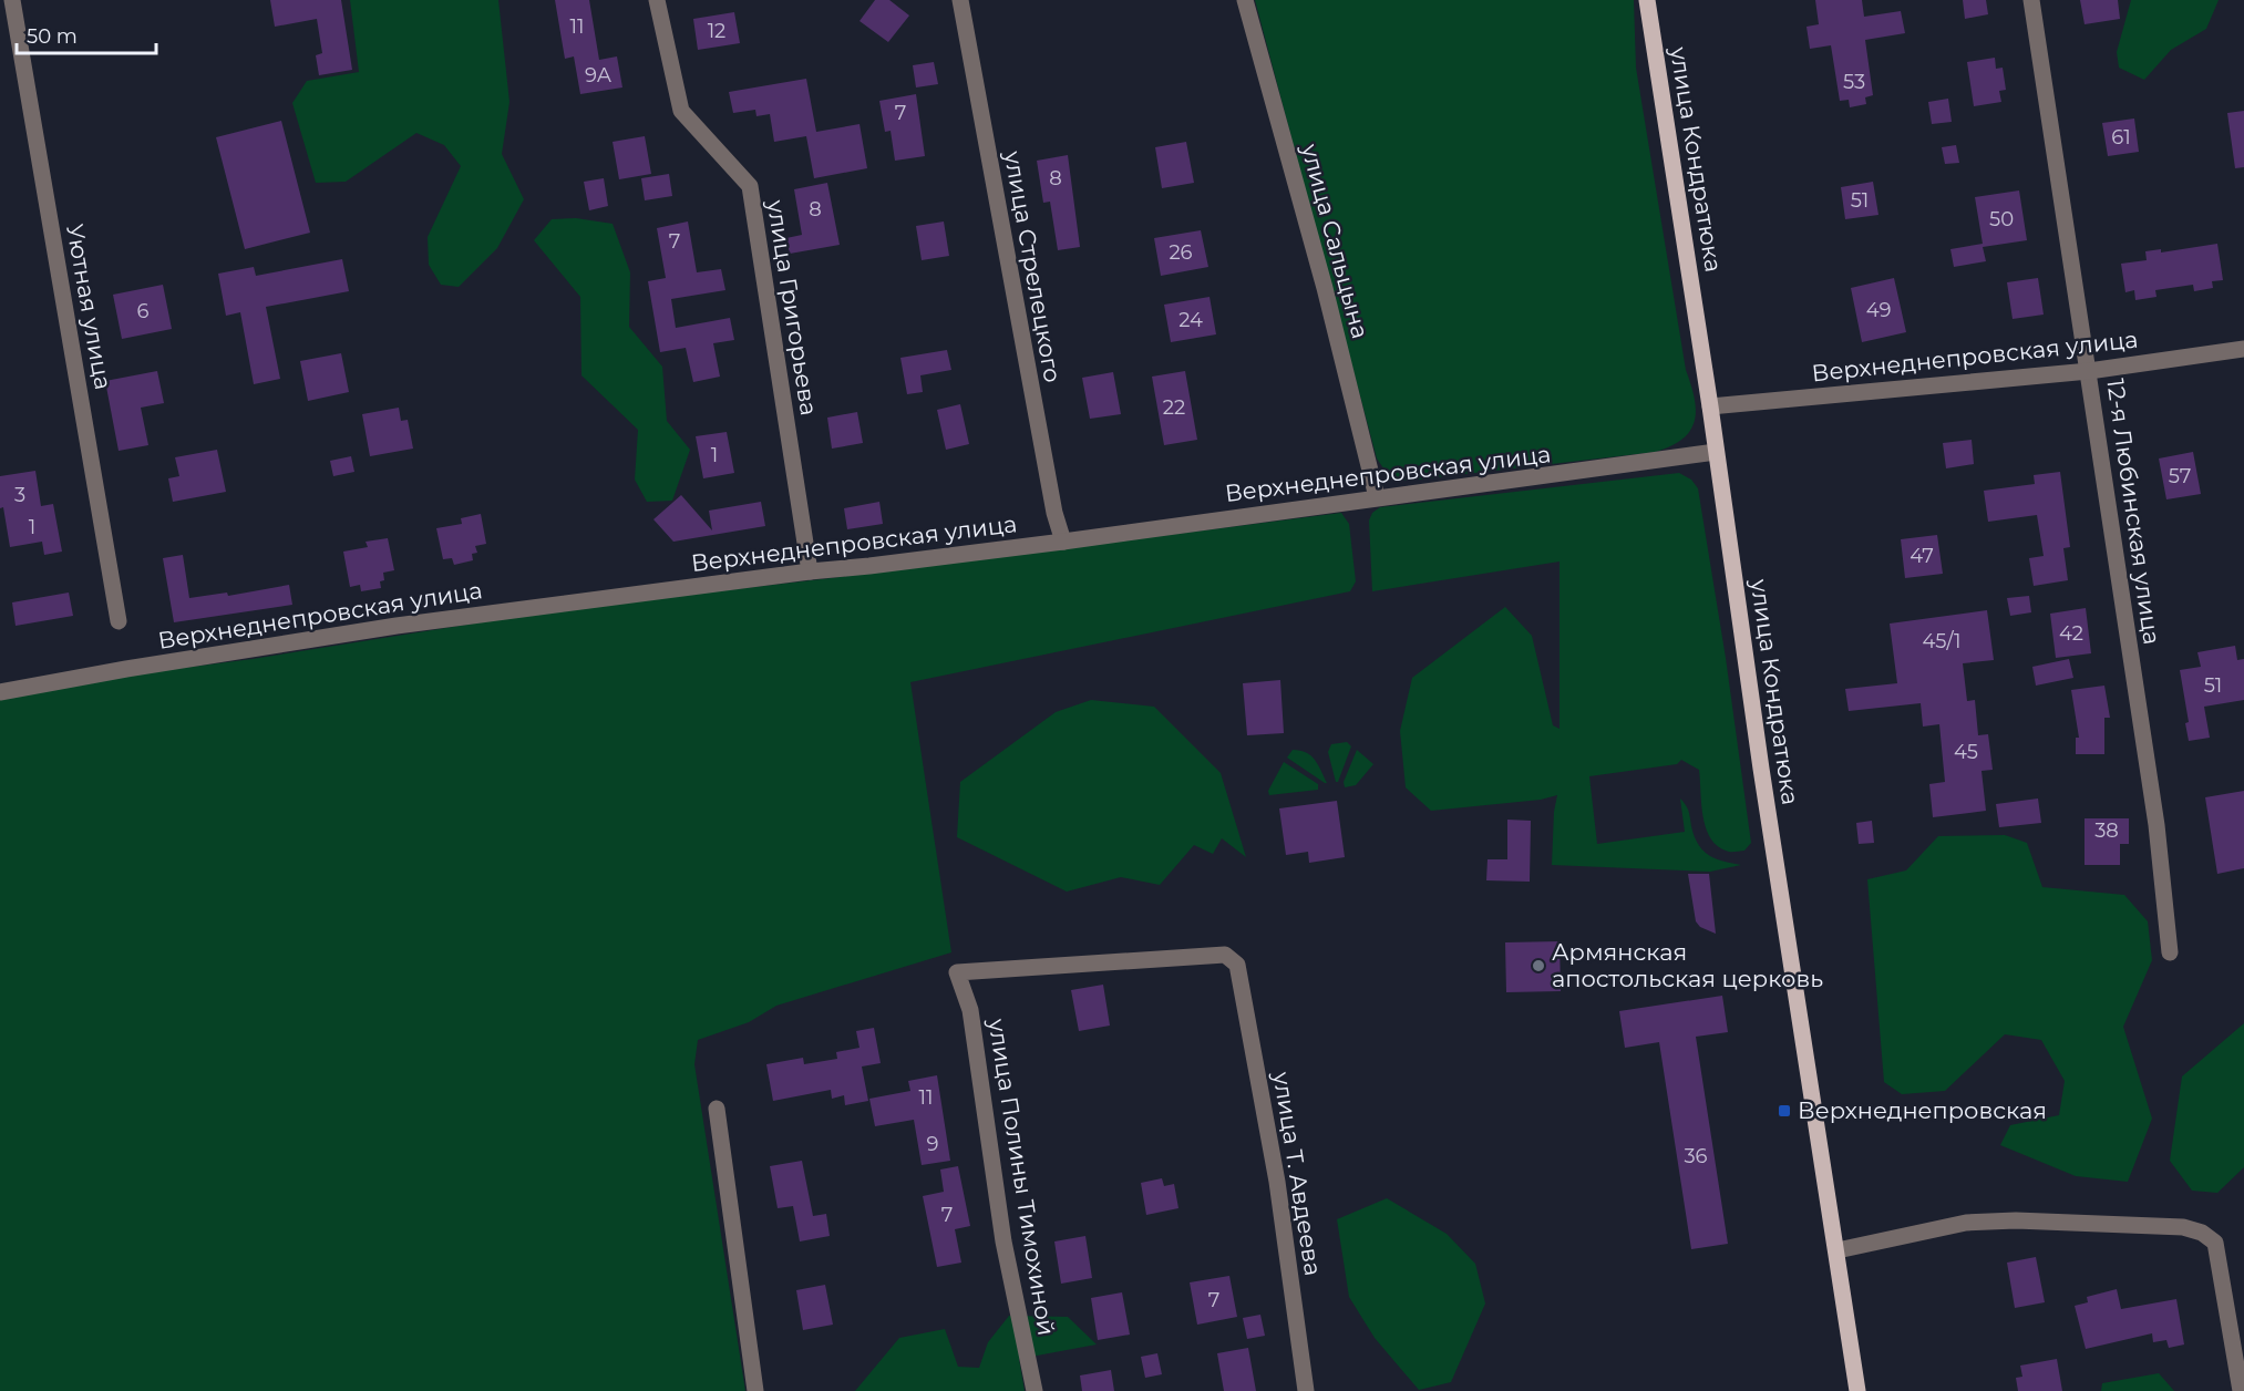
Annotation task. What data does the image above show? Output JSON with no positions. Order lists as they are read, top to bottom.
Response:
{
  "streets": {
    "main road": ["улица Кондратюка"],
    "street": [
      "улица Сальцына",
      "улица Стрелецкого",
      "Уютная улица",
      "улица Григорьева",
      "Верхнеднепровская улица",
      "12-я Любинская улица",
      "улица Т. Авдеева",
      "улица Полины Тимохиной"
    ]
  },
  "crossings": [
    ["улица Кондратюка", "Верхнеднепровская улица"],
    ["улица Сальцына", "Верхнеднепровская улица"],
    ["улица Стрелецкого", "Верхнеднепровская улица"],
    ["улица Григорьева", "Верхнеднепровская улица"],
    ["Верхнеднепровская улица", "12-я Любинская улица"],
    ["улица Т. Авдеева", "улица Полины Тимохиной"]
  ],
  "places": {
    "other": ["Армянская апостольская церковь"],
    "transit": ["Верхнеднепровская"]
  },
  "house_numbers": [
    "11",
    "12",
    "9А",
    "53",
    "7",
    "61",
    "8",
    "51",
    "8",
    "50",
    "7",
    "26",
    "49",
    "6",
    "24",
    "22",
    "1",
    "57",
    "3",
    "1",
    "47",
    "42",
    "45/1",
    "51",
    "45",
    "38",
    "11",
    "9",
    "36",
    "7",
    "7"
  ],
  "scale_bar": "50 m"
}
